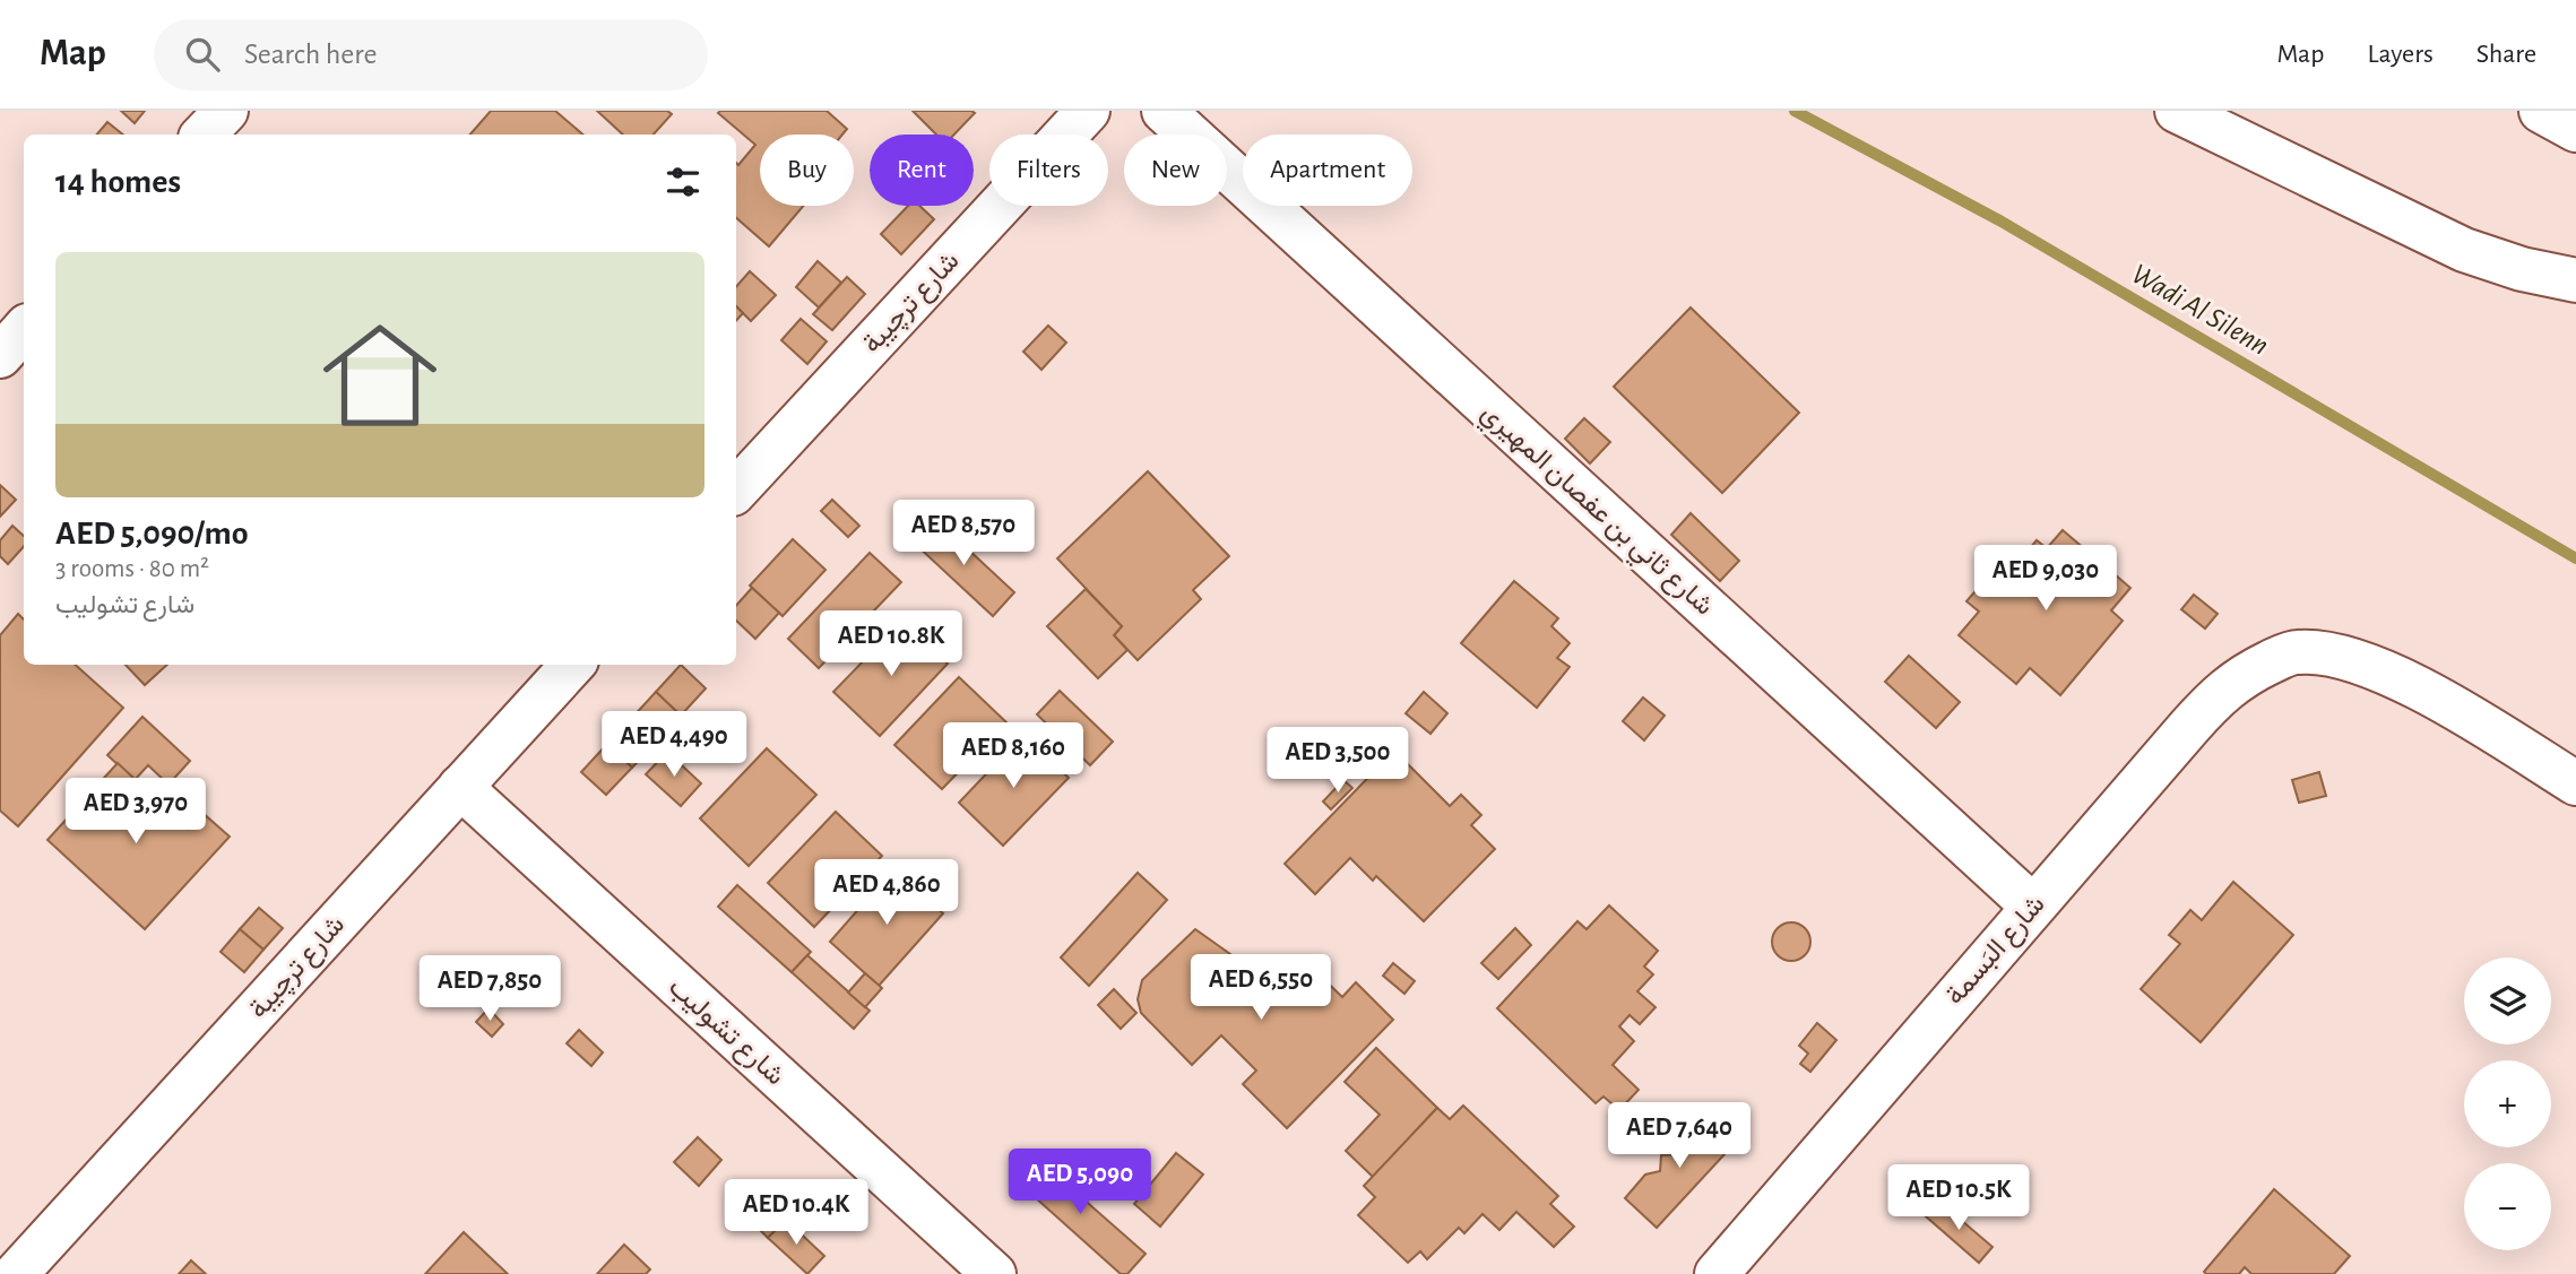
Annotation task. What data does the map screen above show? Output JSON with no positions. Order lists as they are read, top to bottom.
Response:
{
  "streets": {
    "street": [
      "شارع ترچيبة",
      "شارع ثاني بن عفصان المهيري",
      "شارع البَسمة",
      "شارع تشوليب"
    ]
  },
  "crossings": [
    ["شارع ترچيبة", "شارع تشوليب"],
    ["شارع ثاني بن عفصان المهيري", "شارع البَسمة"]
  ],
  "water": ["Wadi Al Silenn"],
  "page": {
    "header": "Map",
    "search": "Search here",
    "nav": ["Map", "Layers", "Share"],
    "chip": [
      "Buy",
      "Rent",
      "Filters",
      "New",
      "Apartment"
    ],
    "heading": "14 homes",
    "list": [
      {
        "name": "AED 5,090/mo",
        "note": "3 rooms · 80 m² · شارع تشوليب"
      }
    ],
    "price": [
      "AED 8,570",
      "AED 9,030",
      "AED 10.8K",
      "AED 4,490",
      "AED 8,160",
      "AED 3,500",
      "AED 3,970",
      "AED 4,860",
      "AED 6,550",
      "AED 7,850",
      "AED 7,640",
      "AED 5,090",
      "AED 10.5K",
      "AED 10.4K"
    ],
    "map_buttons": ["+", "−"]
  }
}
